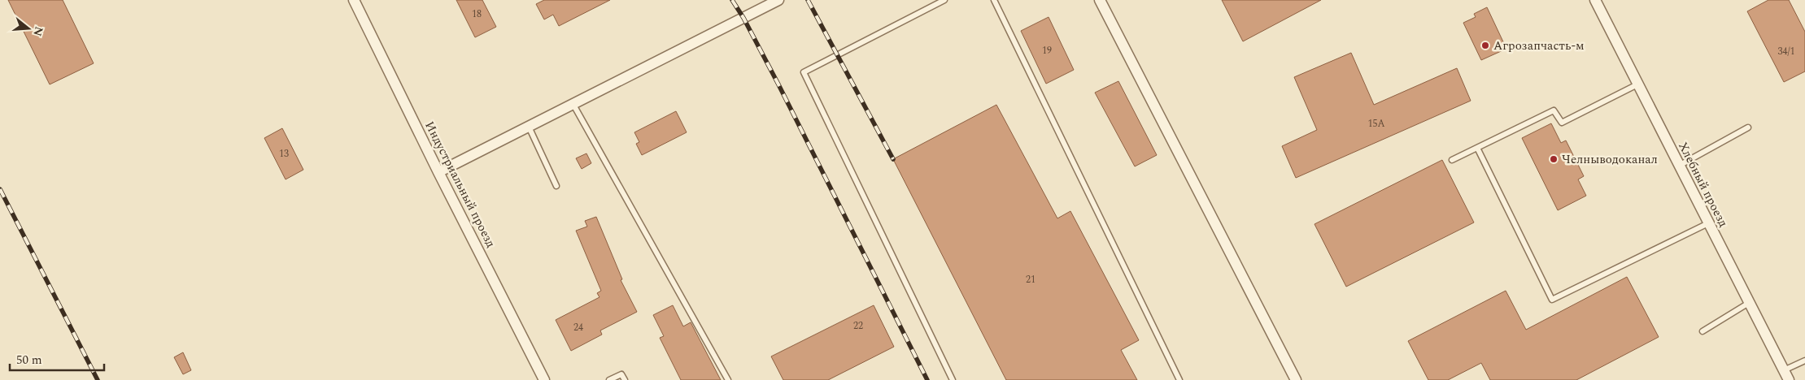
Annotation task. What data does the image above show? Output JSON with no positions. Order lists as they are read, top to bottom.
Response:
{
  "streets": {
    "street": ["Индустриальный проезд", "Хлебный проезд"]
  },
  "places": ["Агрозапчасть-м", "Челныводоканал"],
  "house_numbers": [
    "18",
    "19",
    "34/1",
    "15А",
    "13",
    "21",
    "22",
    "24"
  ],
  "scale_bar": "50 m",
  "north": "right"
}
